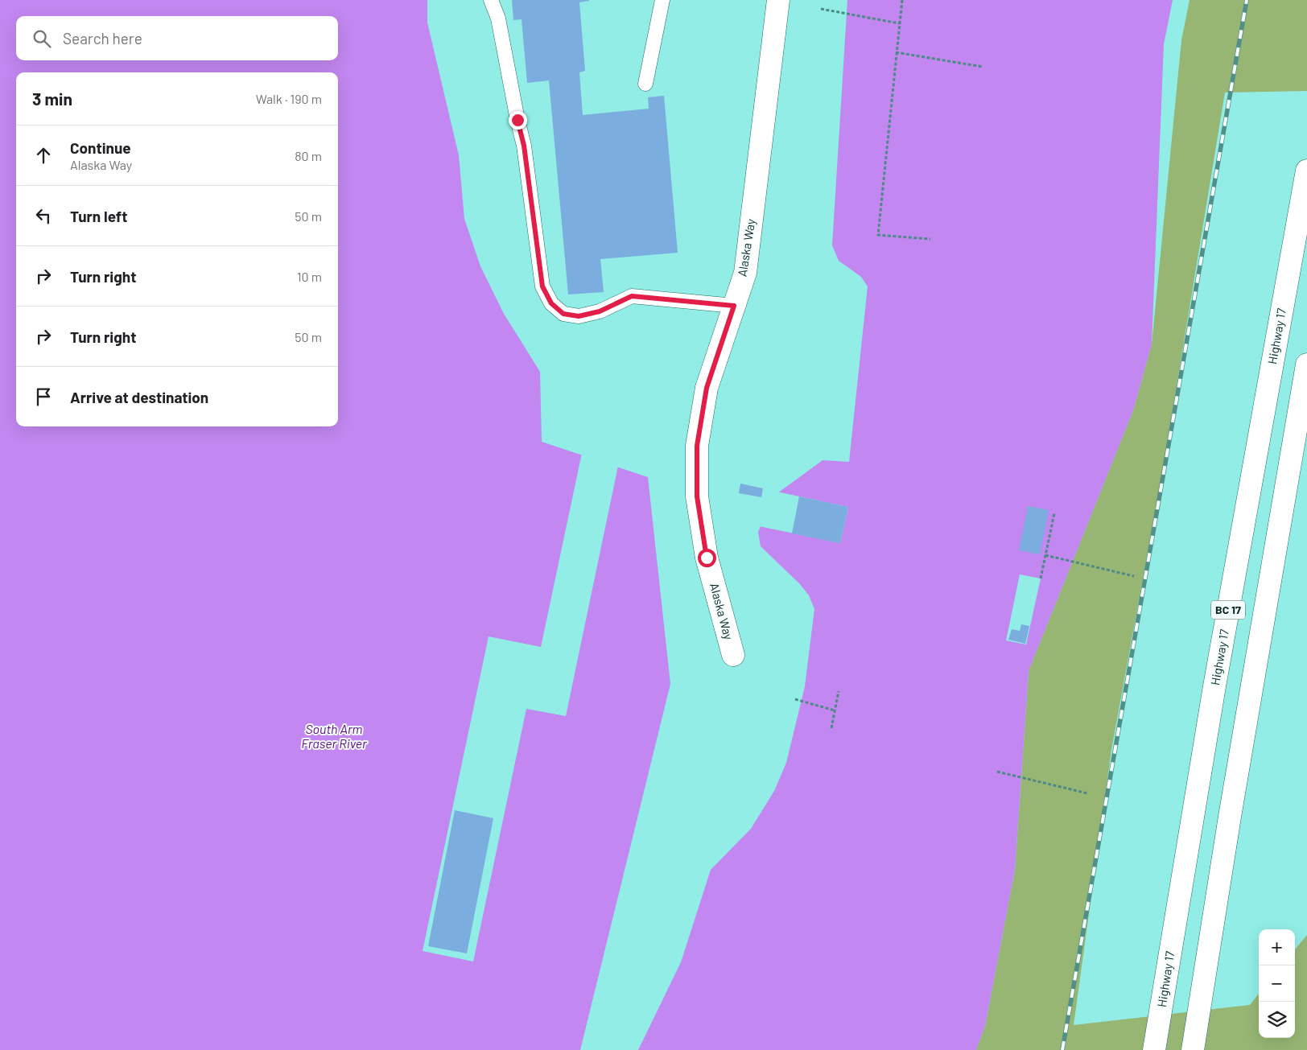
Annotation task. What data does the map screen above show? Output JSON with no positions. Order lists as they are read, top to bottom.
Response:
{
  "streets": {
    "main road": ["Alaska Way", "Highway 17", "BC 17"]
  },
  "water": ["South Arm Fraser River"],
  "page": {
    "search": "Search here",
    "heading": ["3 min", "Walk · 190 m"],
    "list": [
      ["Continue", "Alaska Way", "80 m"],
      ["Turn left", "50 m"],
      ["Turn right", "10 m"],
      ["Turn right", "50 m"],
      "Arrive at destination"
    ],
    "map_buttons": ["+", "−"]
  }
}
